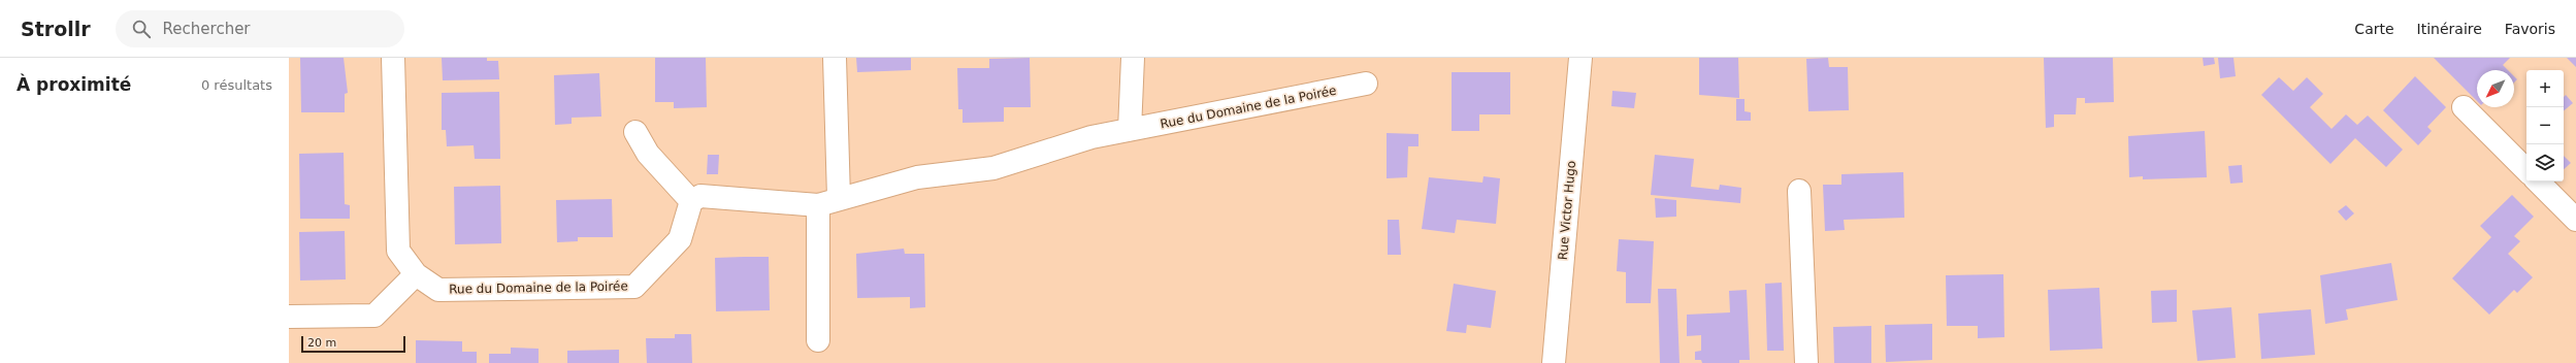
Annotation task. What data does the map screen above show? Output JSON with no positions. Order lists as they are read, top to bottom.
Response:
{
  "streets": {
    "street": ["Rue du Domaine de la Poirée", "Rue Victor Hugo"]
  },
  "scale_bar": "20 m",
  "north": "bottom left",
  "page": {
    "header": "Strollr",
    "search": "Rechercher",
    "nav": ["Carte", "Itinéraire", "Favoris"],
    "heading": ["À proximité", "0 résultats"],
    "map_buttons": ["+", "−"],
    "scale": "20 m"
  }
}
